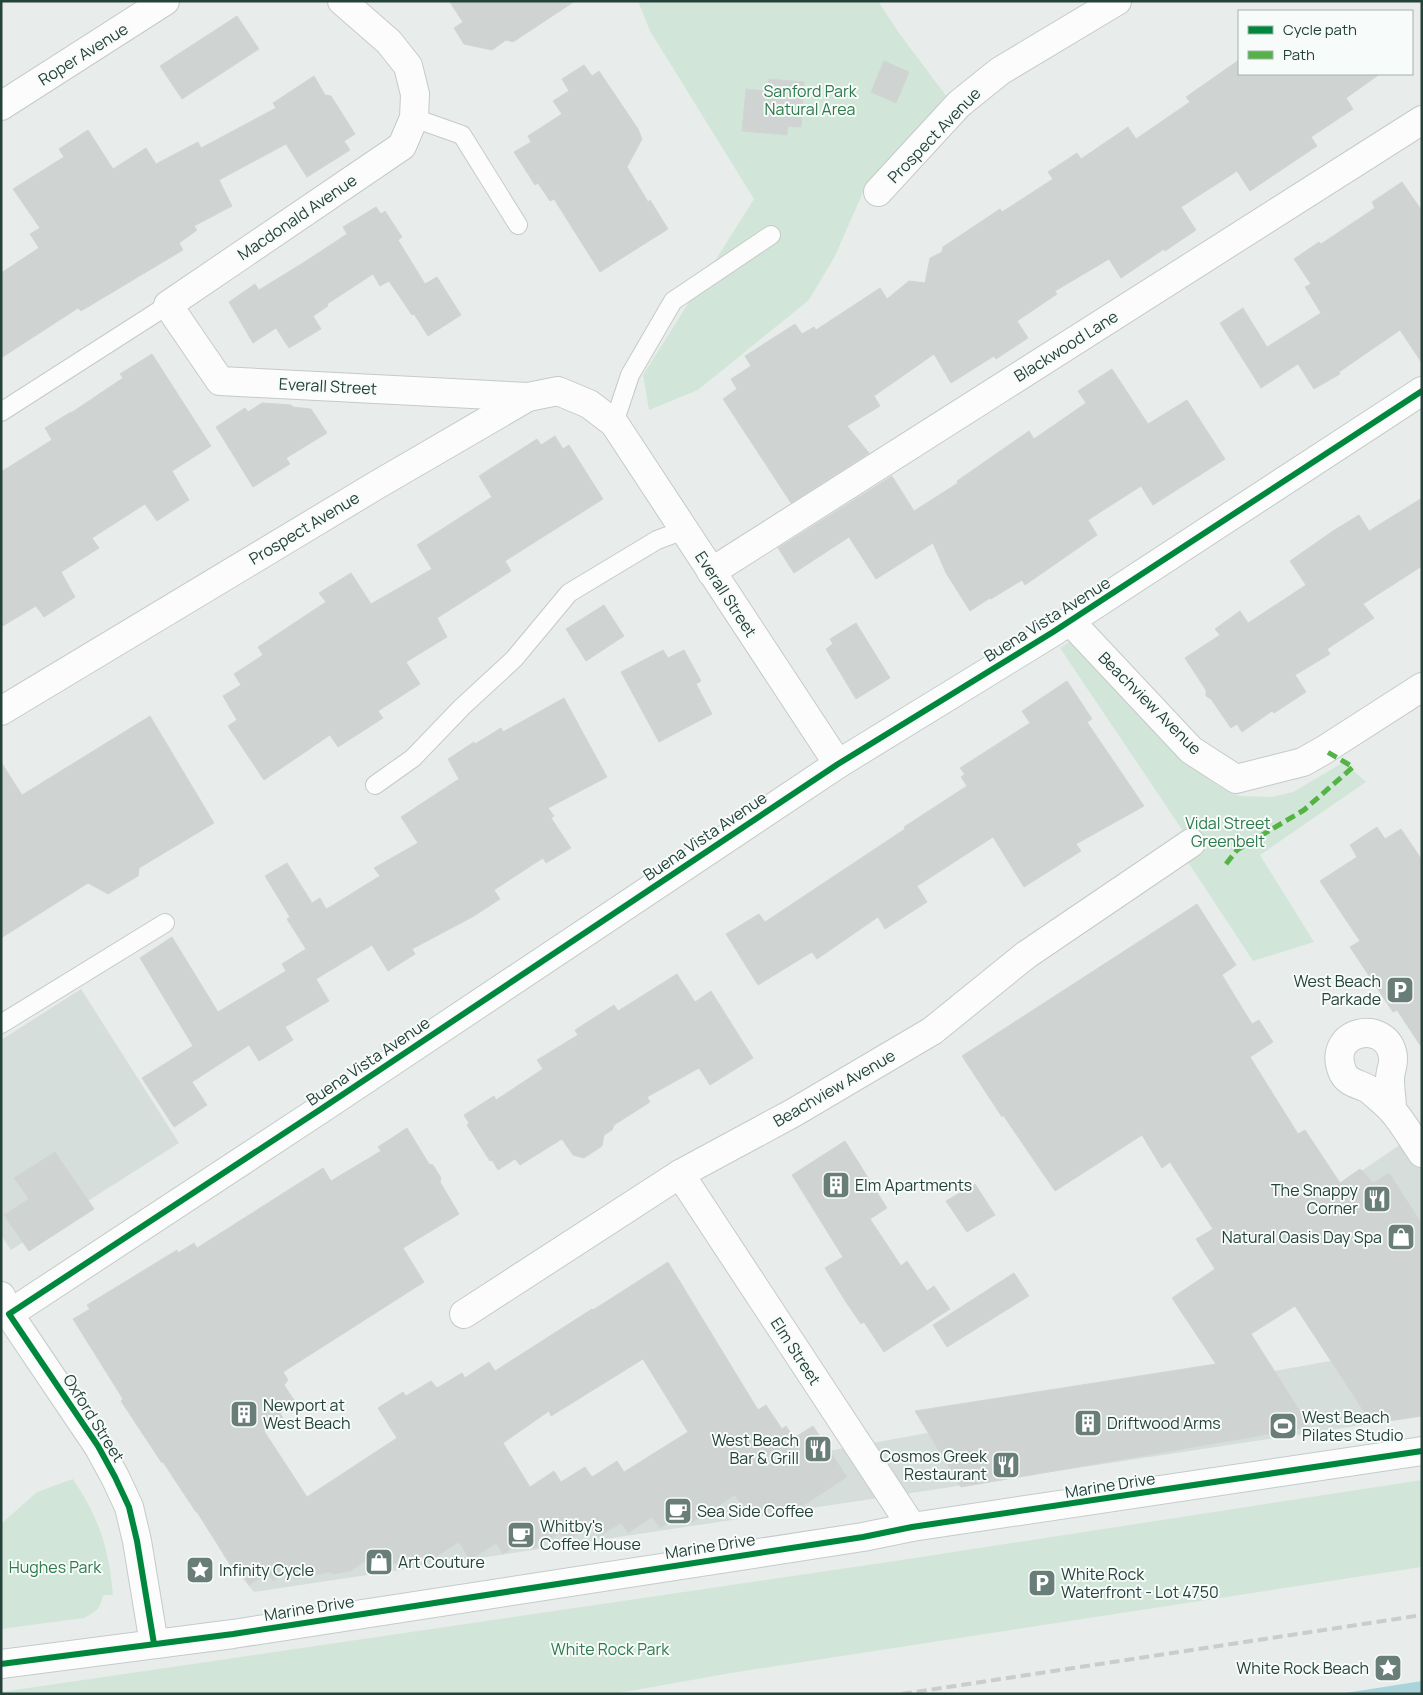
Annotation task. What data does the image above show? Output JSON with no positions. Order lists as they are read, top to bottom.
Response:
{
  "streets": {
    "street": [
      "Roper Avenue",
      "Prospect Avenue",
      "Macdonald Avenue",
      "Blackwood Lane",
      "Everall Street",
      "Buena Vista Avenue",
      "Beachview Avenue",
      "Elm Street",
      "Oxford Street",
      "Marine Drive"
    ]
  },
  "crossings": [
    ["Prospect Avenue", "Everall Street"],
    ["Macdonald Avenue", "Everall Street"],
    ["Blackwood Lane", "Everall Street"],
    ["Everall Street", "Buena Vista Avenue"],
    ["Buena Vista Avenue", "Beachview Avenue"],
    ["Buena Vista Avenue", "Oxford Street"],
    ["Beachview Avenue", "Elm Street"],
    ["Elm Street", "Marine Drive"],
    ["Oxford Street", "Marine Drive"]
  ],
  "parks": [
    "Sanford Park Natural Area",
    "Vidal Street Greenbelt",
    "Hughes Park",
    "White Rock Park"
  ],
  "places": {
    "parking": ["West Beach Parkade", "White Rock Waterfront - Lot 4750"],
    "building": ["Elm Apartments", "Newport at West Beach", "Driftwood Arms"],
    "restaurant": ["The Snappy Corner", "West Beach Bar & Grill", "Cosmos Greek Restaurant"],
    "shop": ["Natural Oasis Day Spa", "Art Couture"],
    "sports": ["West Beach Pilates Studio"],
    "cafe": ["Sea Side Coffee", "Whitby's Coffee House"],
    "place": ["Infinity Cycle", "White Rock Beach"]
  },
  "legend": ["Cycle path", "Path"]
}
